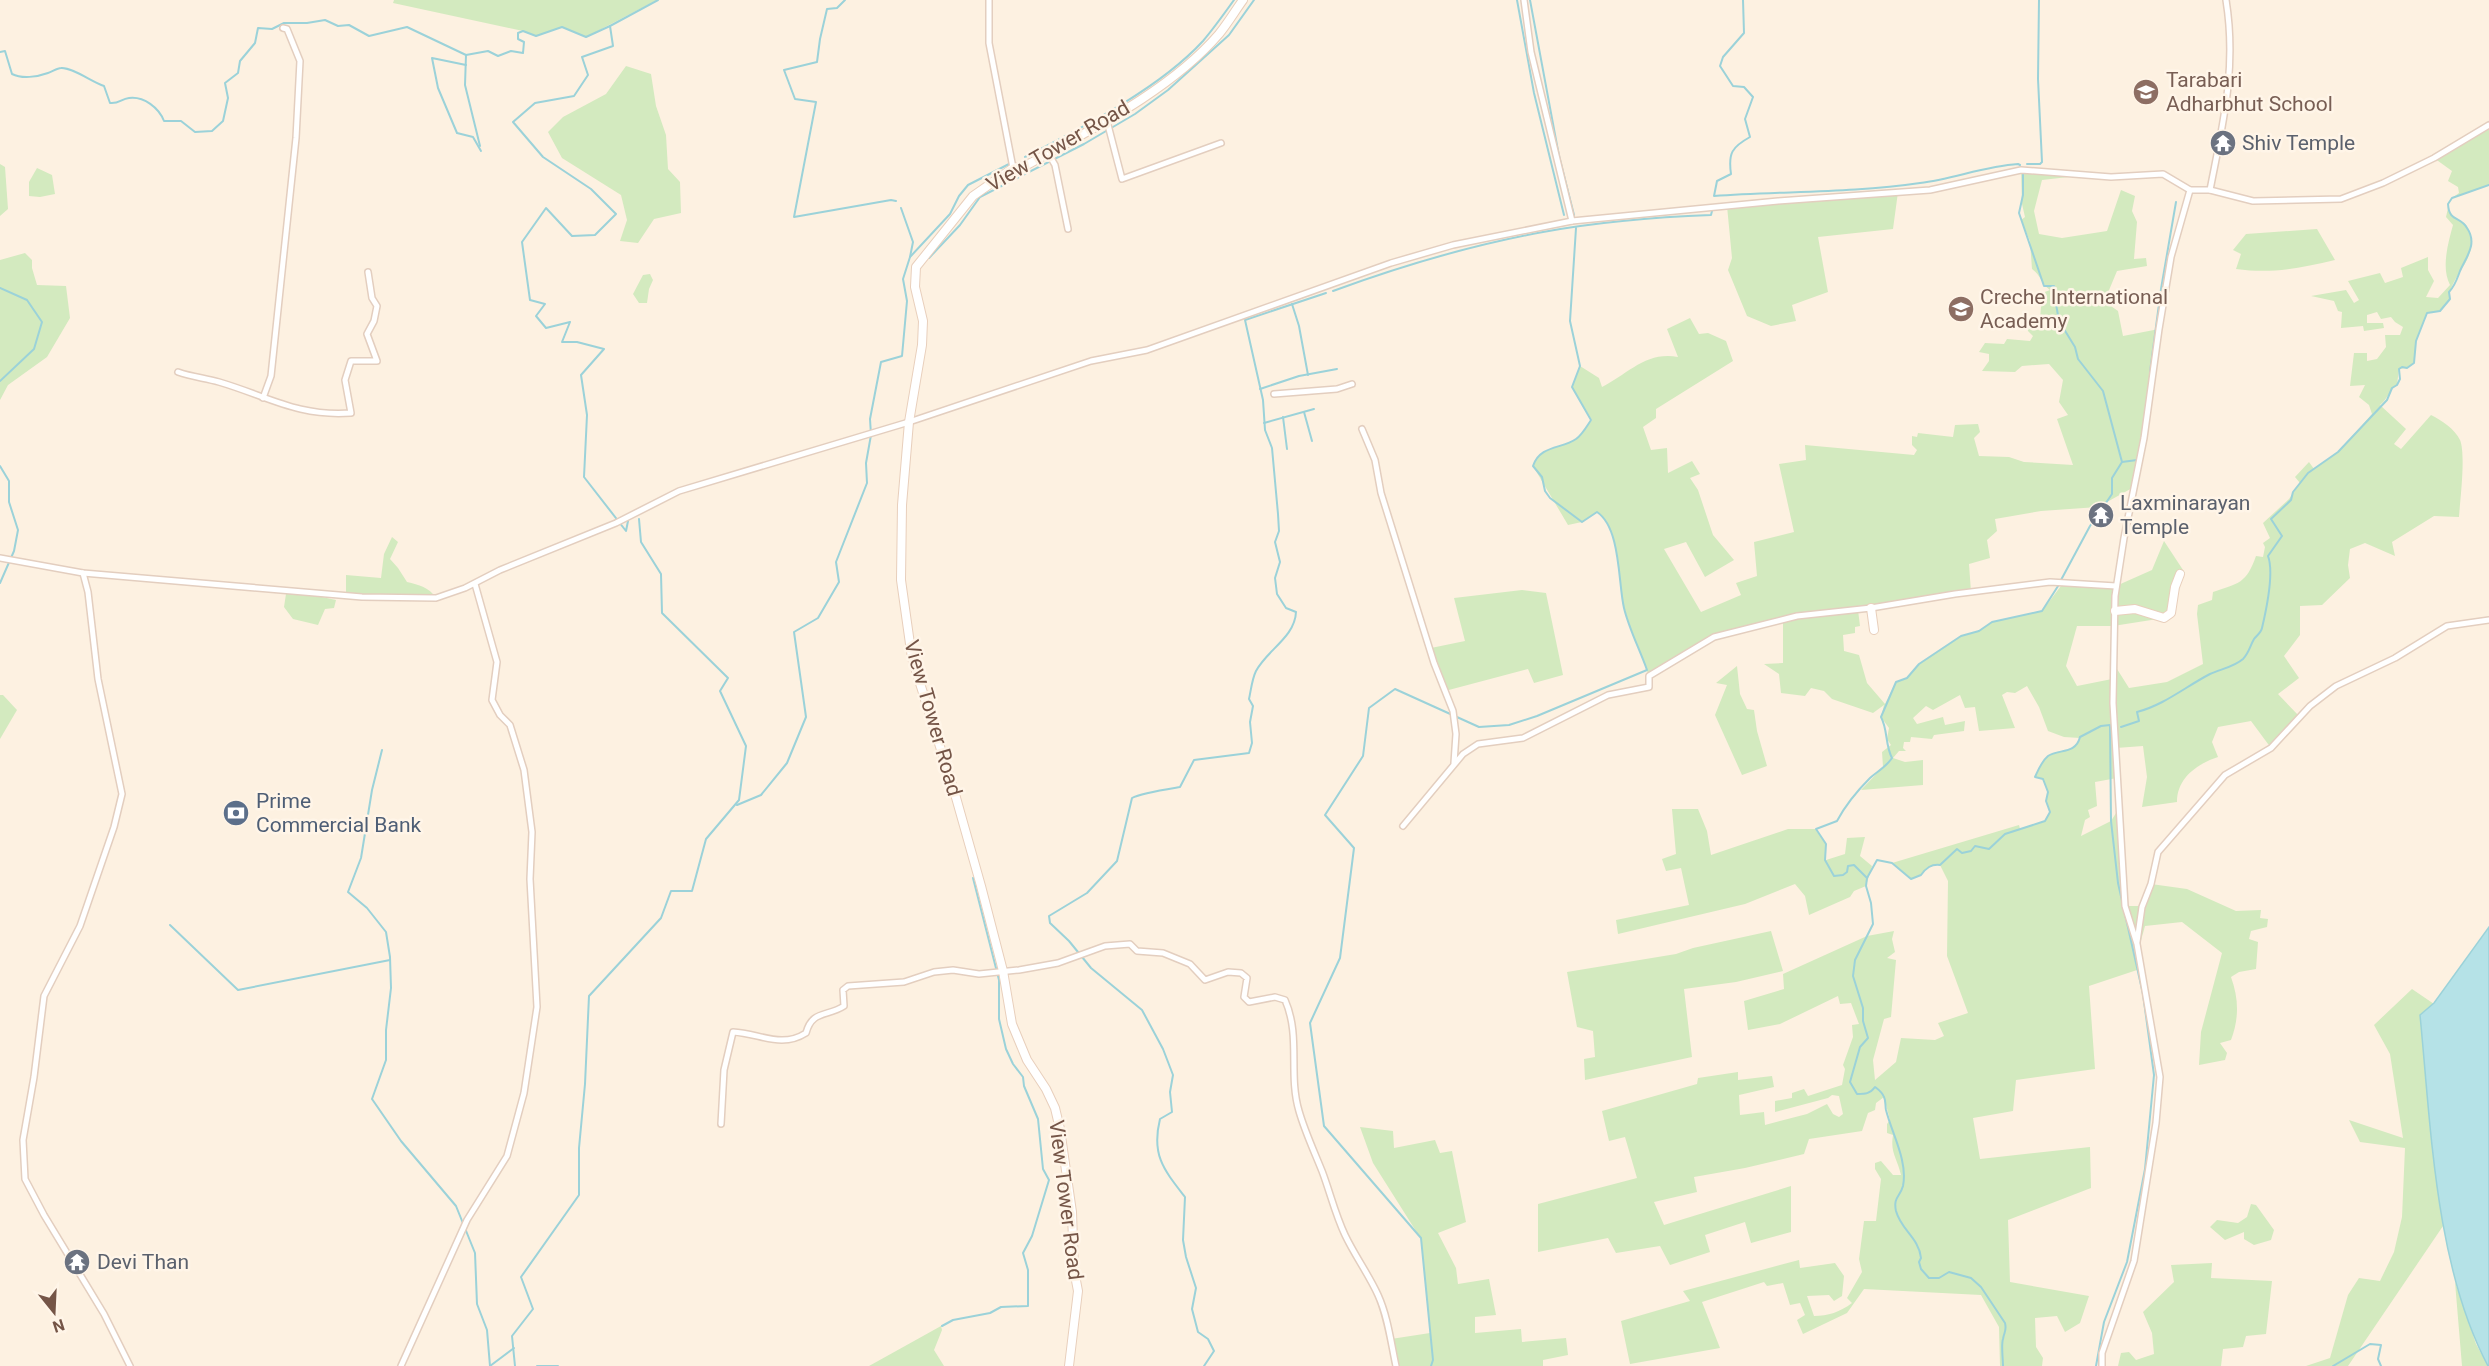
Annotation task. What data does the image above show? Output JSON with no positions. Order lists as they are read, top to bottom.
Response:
{
  "streets": {
    "street": ["View Tower Road"]
  },
  "places": {
    "school or university": ["Tarabari Adharbhut School", "Creche International Academy"],
    "temple": ["Shiv Temple", "Laxminarayan Temple", "Devi Than"],
    "bank": ["Prime Commercial Bank"]
  },
  "north": "bottom"
}
